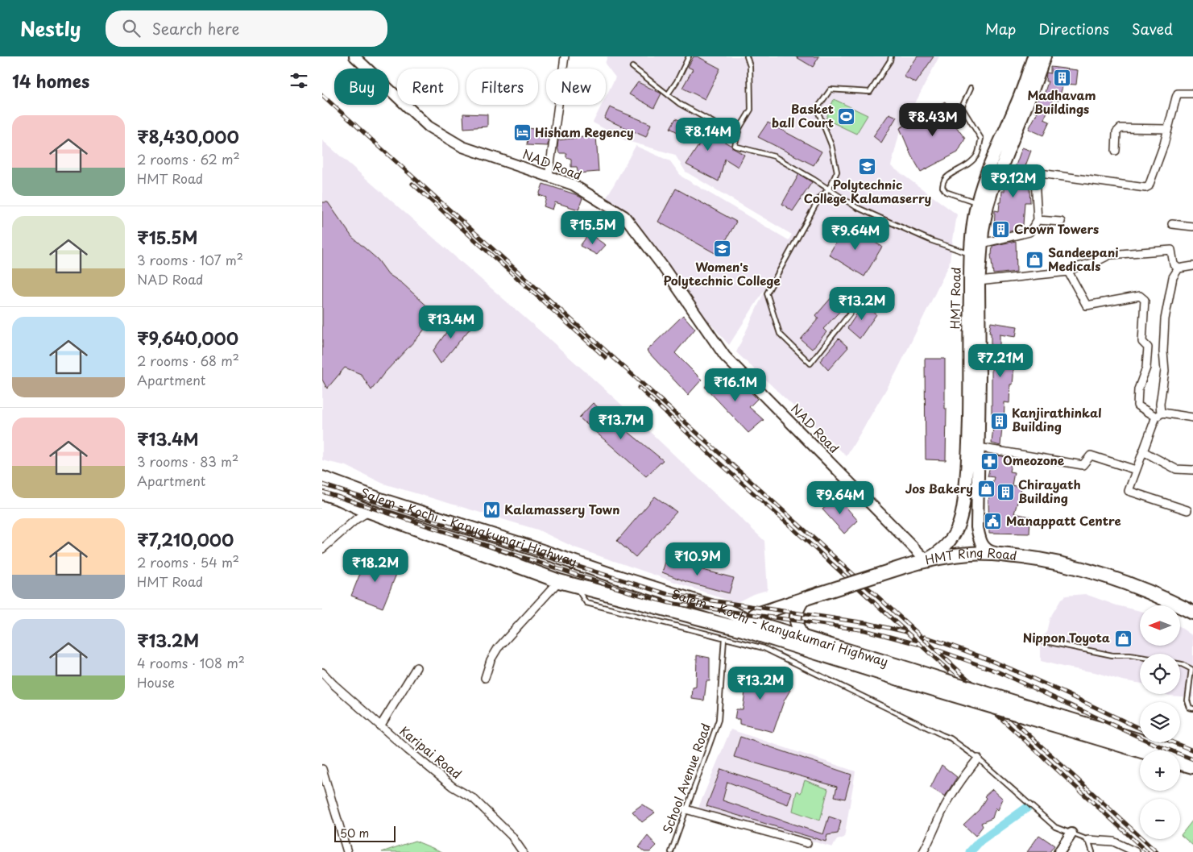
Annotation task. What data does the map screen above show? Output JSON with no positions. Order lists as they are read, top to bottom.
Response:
{
  "streets": {
    "highway": ["Salem - Kochi - Kanyakumari Highway", "HMT Ring Road"],
    "main road": ["HMT Road"],
    "street": ["NAD Road", "Karipai Road"],
    "lane": ["School Avenue Road"]
  },
  "crossings": [
    ["NAD Road", "HMT Road"],
    ["NAD Road", "HMT Ring Road"],
    ["HMT Road", "HMT Ring Road"],
    ["Salem - Kochi - Kanyakumari Highway", "HMT Ring Road"]
  ],
  "places": {
    "building": [
      "Madhavam Buildings",
      "Crown Towers",
      "Kanjirathinkal Building",
      "Chirayath Building"
    ],
    "sports": ["Basket ball Court"],
    "hotel": ["Hisham Regency"],
    "school or university": ["Polytechnic College Kalamaserry", "Women's Polytechnic College"],
    "shop": ["Sandeepani Medicals", "Jos Bakery", "Nippon Toyota"],
    "pharmacy": ["Omeozone"],
    "metro station": ["Kalamassery Town"],
    "public building": ["Manappatt Centre"]
  },
  "scale_bar": "50 m",
  "north": "left",
  "page": {
    "header": "Nestly",
    "search": "Search here",
    "nav": ["Map", "Directions", "Saved"],
    "heading": "14 homes",
    "chip": [
      "Buy",
      "Rent",
      "Filters",
      "New"
    ],
    "price": [
      "₹8.43M",
      "₹8.14M",
      "₹9.12M",
      "₹15.5M",
      "₹9.64M",
      "₹13.2M",
      "₹13.4M",
      "₹7.21M",
      "₹16.1M",
      "₹13.7M",
      "₹9.64M",
      "₹10.9M",
      "₹18.2M",
      "₹13.2M"
    ],
    "list": [
      {
        "name": "₹8,430,000",
        "note": "2 rooms · 62 m² · HMT Road"
      },
      {
        "name": "₹15.5M",
        "note": "3 rooms · 107 m² · NAD Road"
      },
      {
        "name": "₹9,640,000",
        "note": "2 rooms · 68 m² · Apartment"
      },
      {
        "name": "₹13.4M",
        "note": "3 rooms · 83 m² · Apartment"
      },
      {
        "name": "₹7,210,000",
        "note": "2 rooms · 54 m² · HMT Road"
      },
      {
        "name": "₹13.2M",
        "note": "4 rooms · 108 m² · House"
      }
    ],
    "map_buttons": ["+", "−"],
    "scale": "50 m"
  }
}
